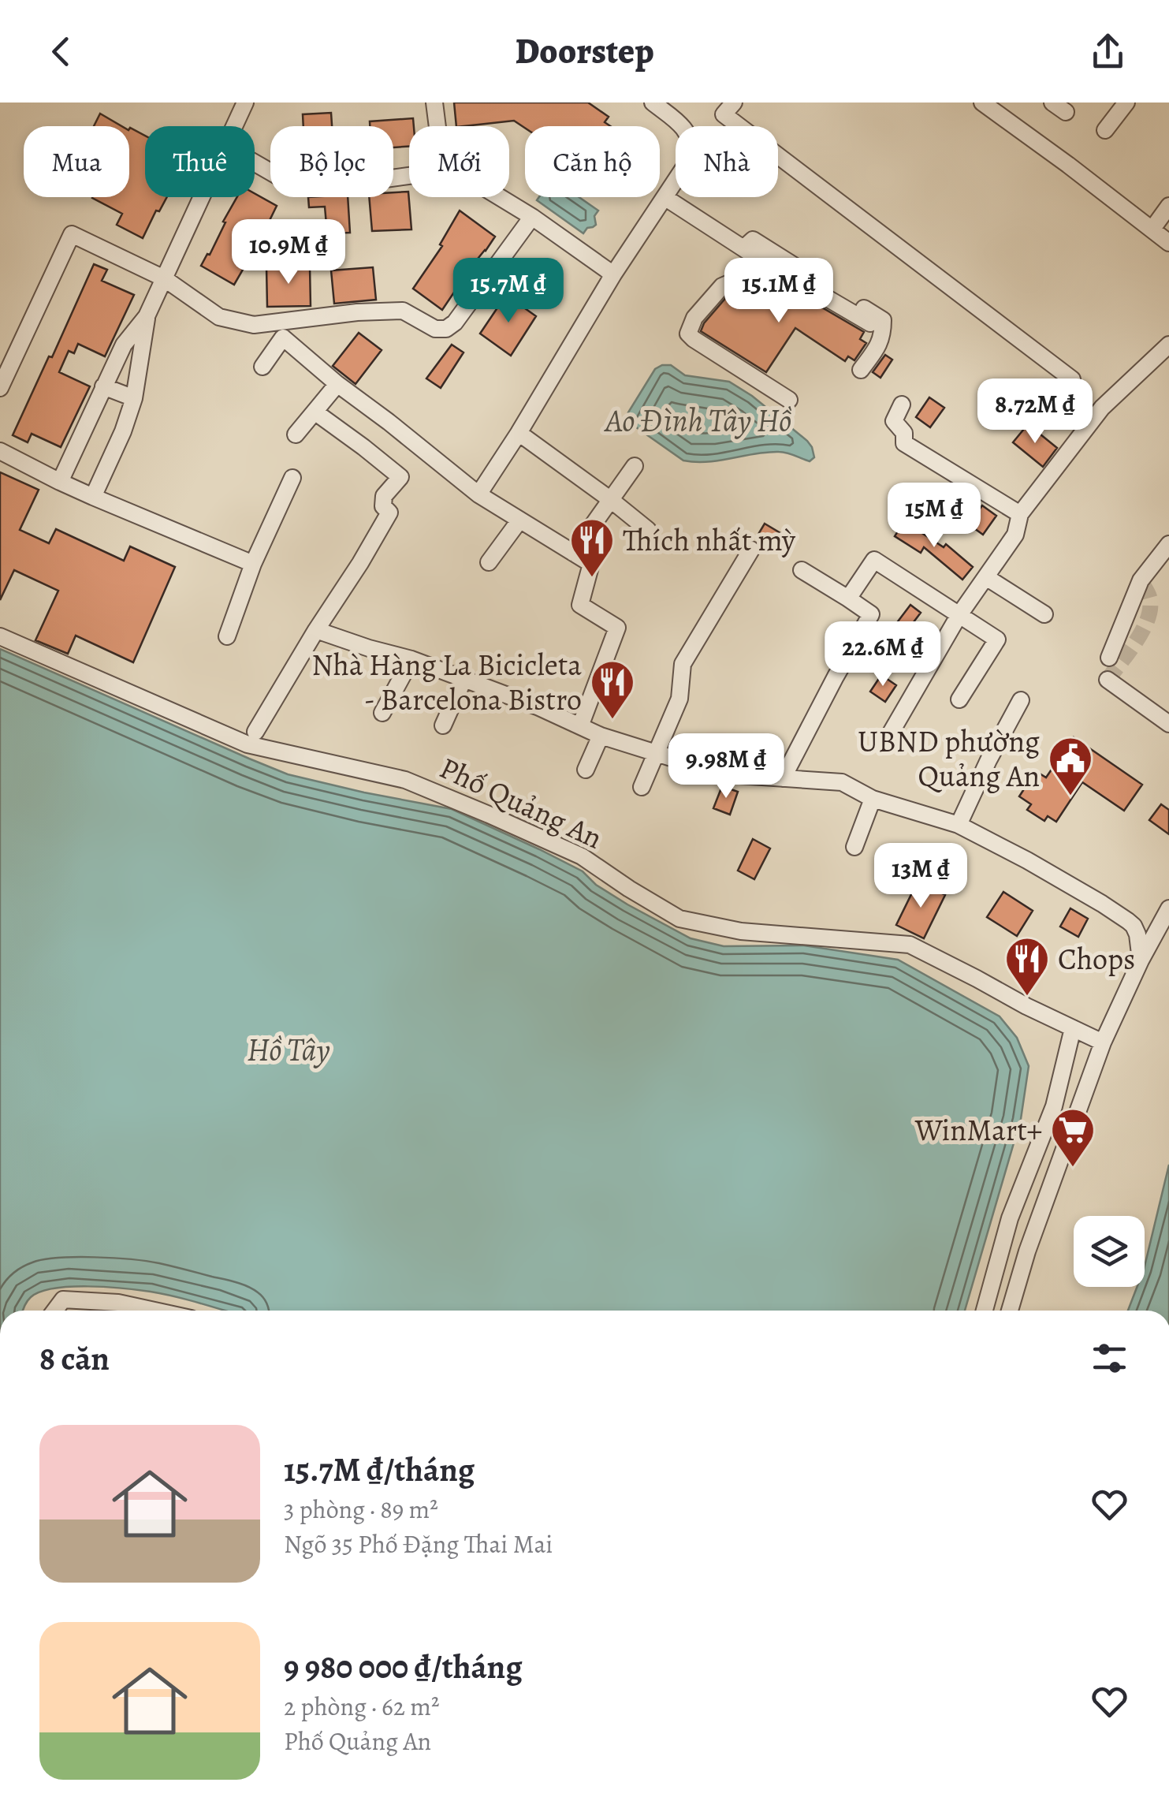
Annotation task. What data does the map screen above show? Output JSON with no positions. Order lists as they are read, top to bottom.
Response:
{
  "streets": {
    "street": ["Phố Quảng An"]
  },
  "water": ["Ao Đình Tây Hồ", "Hồ Tây"],
  "places": {
    "restaurant": ["Thích nhất mỳ", "Nhà Hàng La Bicicleta - Barcelona Bistro", "Chops"],
    "public building": ["UBND phường Quảng An"],
    "supermarket": ["WinMart+"]
  },
  "page": {
    "header": "Doorstep",
    "chip": [
      "Mua",
      "Thuê",
      "Bộ lọc",
      "Mới",
      "Căn hộ",
      "Nhà"
    ],
    "price": [
      "10.9M ₫",
      "15.7M ₫",
      "15.1M ₫",
      "8.72M ₫",
      "15M ₫",
      "22.6M ₫",
      "9.98M ₫",
      "13M ₫"
    ],
    "heading": "8 căn",
    "list": [
      {
        "name": "15.7M ₫/tháng",
        "note": "3 phòng · 89 m² · Ngõ 35 Phố Đặng Thai Mai"
      },
      {
        "name": "9 980 000 ₫/tháng",
        "note": "2 phòng · 62 m² · Phố Quảng An"
      }
    ]
  }
}
